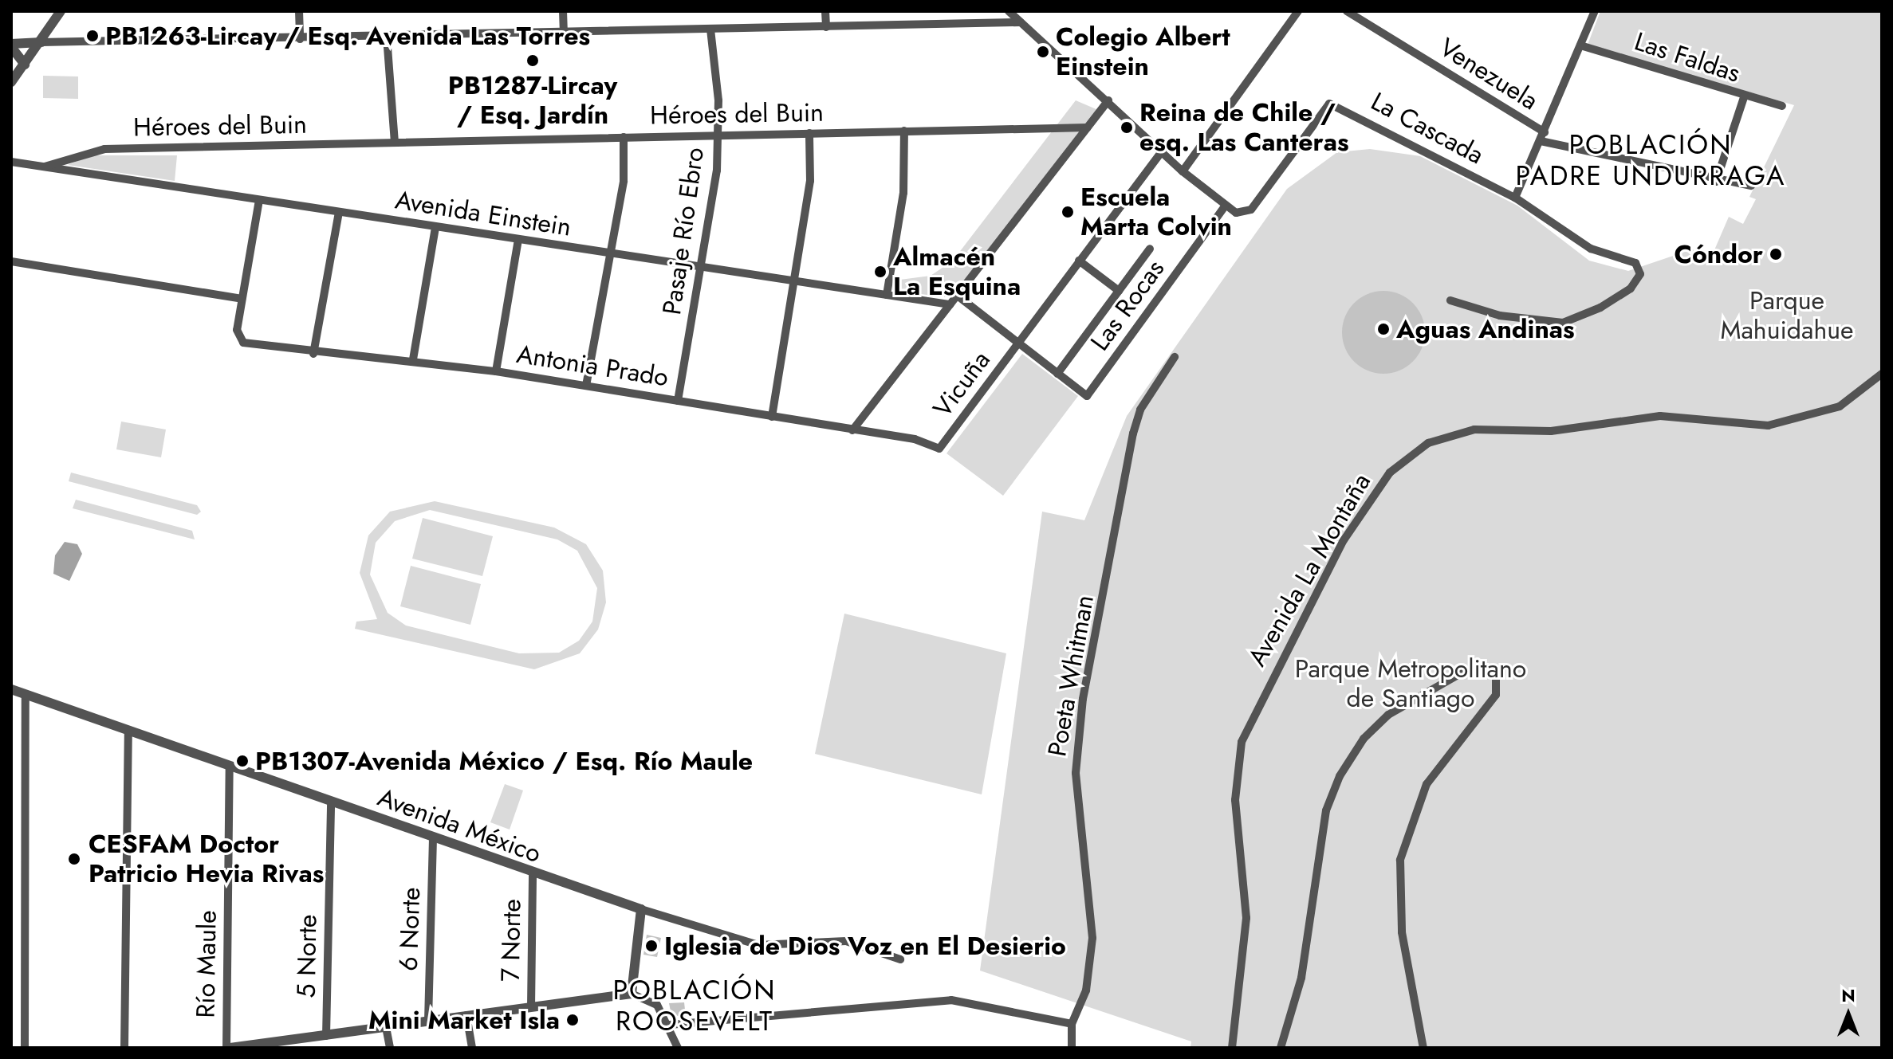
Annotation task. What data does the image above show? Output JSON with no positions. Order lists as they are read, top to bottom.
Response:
{
  "streets": {
    "street": [
      "Las Faldas",
      "Venezuela",
      "Héroes del Buin",
      "La Cascada",
      "Avenida Einstein",
      "Pasaje Río Ebro",
      "Las Rocas",
      "Antonia Prado",
      "Vicuña",
      "Avenida La Montaña",
      "Poeta Whitman",
      "Avenida México",
      "6 Norte",
      "7 Norte",
      "5 Norte",
      "Río Maule"
    ]
  },
  "crossings": [
    ["Héroes del Buin", "Avenida Einstein"],
    ["Héroes del Buin", "Pasaje Río Ebro"],
    ["La Cascada", "Las Rocas"],
    ["Avenida Einstein", "Pasaje Río Ebro"],
    ["Pasaje Río Ebro", "Antonia Prado"],
    ["Antonia Prado", "Vicuña"],
    ["Avenida México", "6 Norte"],
    ["Avenida México", "7 Norte"],
    ["Avenida México", "5 Norte"],
    ["Avenida México", "Río Maule"]
  ],
  "districts": ["POBLACIÓN PADRE UNDURRAGA", "POBLACIÓN ROOSEVELT"],
  "parks": ["Parque Mahuidahue", "Parque Metropolitano de Santiago"],
  "places": [
    "PB1263-Lircay / Esq. Avenida Las Torres",
    "Colegio Albert Einstein",
    "PB1287-Lircay / Esq. Jardín",
    "Reina de Chile / esq. Las Canteras",
    "Escuela Marta Colvin",
    "Cóndor",
    "Almacén La Esquina",
    "Aguas Andinas",
    "PB1307-Avenida México / Esq. Río Maule",
    "CESFAM Doctor Patricio Hevia Rivas",
    "Iglesia de Dios Voz en El Desierio",
    "Mini Market Isla"
  ],
  "north": "top"
}
